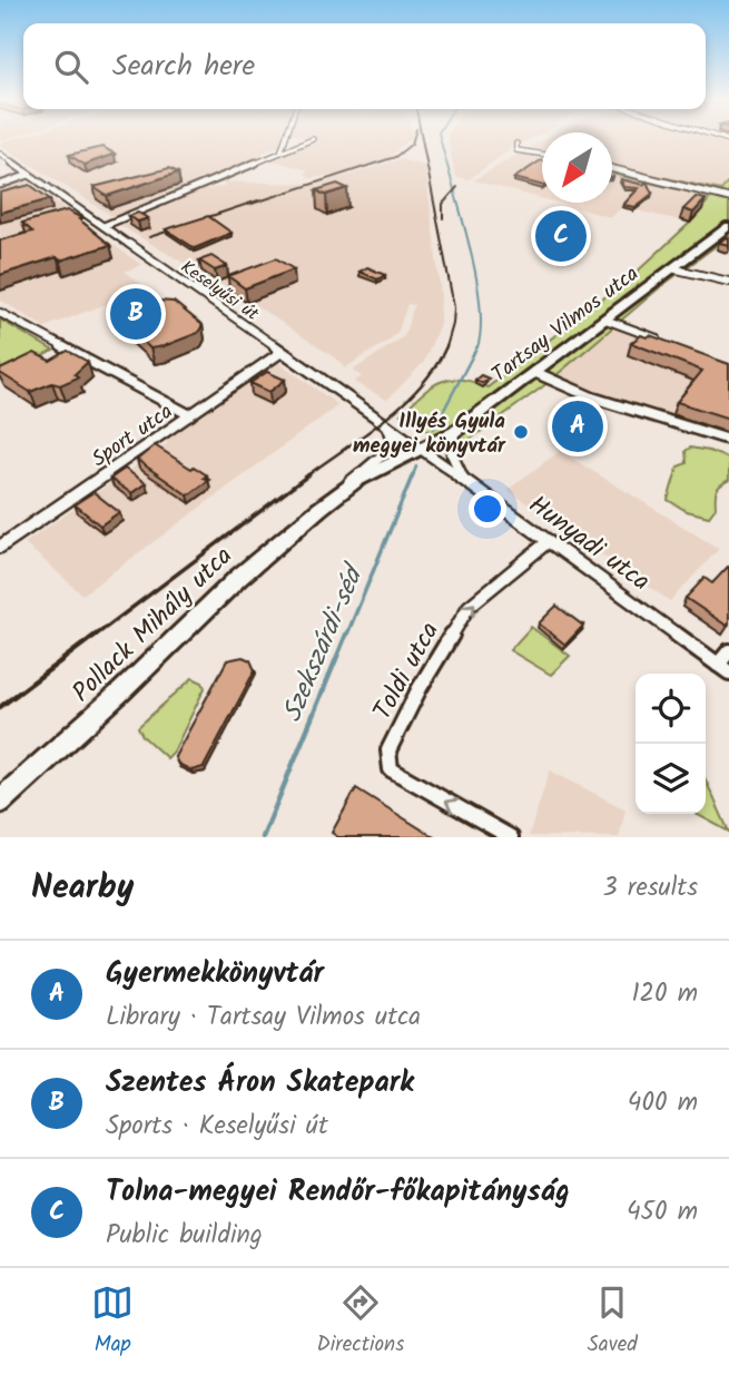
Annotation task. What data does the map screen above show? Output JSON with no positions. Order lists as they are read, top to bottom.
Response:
{
  "streets": {
    "main road": ["Tartsay Vilmos utca", "Pollack Mihály utca"],
    "street": [
      "Keselyűsi út",
      "Sport utca",
      "Hunyadi utca",
      "Toldi utca"
    ]
  },
  "crossings": [
    ["Keselyűsi út", "Tartsay Vilmos utca"],
    ["Keselyűsi út", "Sport utca"],
    ["Keselyűsi út", "Hunyadi utca"],
    ["Keselyűsi út", "Pollack Mihály utca"],
    ["Tartsay Vilmos utca", "Hunyadi utca"],
    ["Tartsay Vilmos utca", "Pollack Mihály utca"],
    ["Hunyadi utca", "Pollack Mihály utca"],
    ["Hunyadi utca", "Toldi utca"]
  ],
  "water": ["Szekszárdi-séd"],
  "places": ["Illyés Gyula megyei könyvtár"],
  "north": "bottom left",
  "page": {
    "search": "Search here",
    "pins": ["C", "B", "A"],
    "heading": ["Nearby", "3 results"],
    "list": [
      {
        "mark": "A",
        "name": "Gyermekkönyvtár",
        "note": "Library · Tartsay Vilmos utca",
        "value": "120 m"
      },
      {
        "mark": "B",
        "name": "Szentes Áron Skatepark",
        "note": "Sports · Keselyűsi út",
        "value": "400 m"
      },
      {
        "mark": "C",
        "name": "Tolna-megyei Rendőr-főkapitányság",
        "note": "Public building",
        "value": "450 m"
      }
    ],
    "nav": ["Map", "Directions", "Saved"]
  }
}
